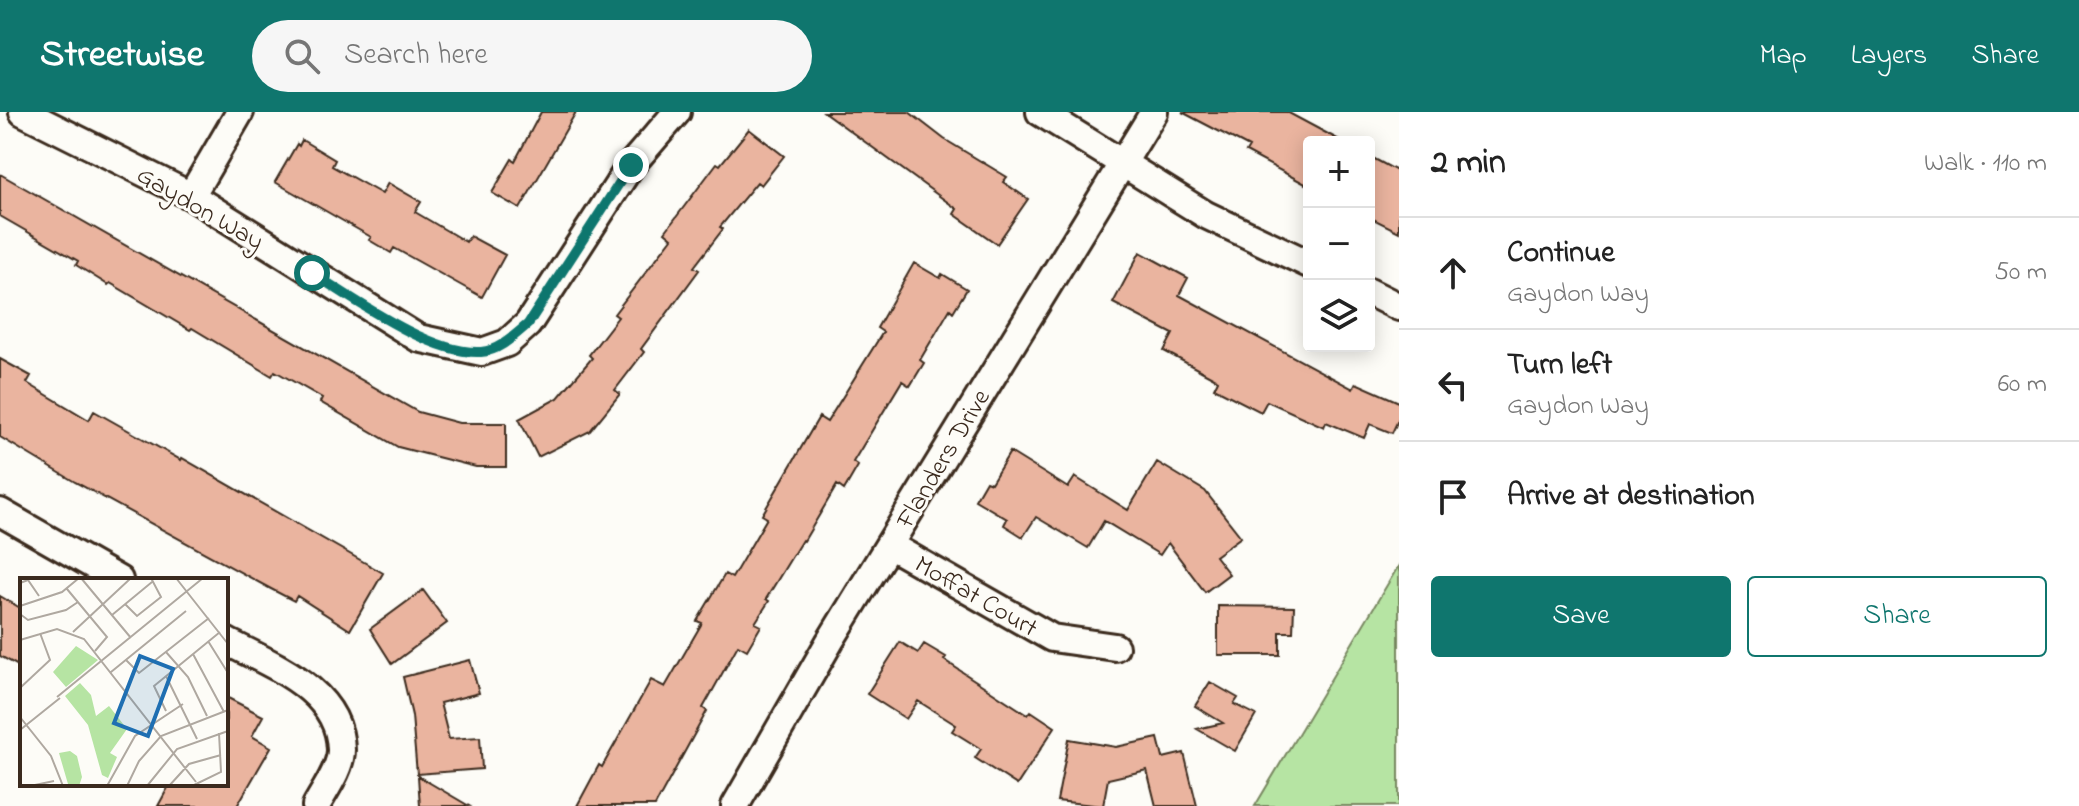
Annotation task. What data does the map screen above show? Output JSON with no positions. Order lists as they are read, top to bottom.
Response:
{
  "streets": {
    "street": ["Gaydon Way", "Flanders Drive", "Moffat Court"]
  },
  "crossings": [
    ["Flanders Drive", "Moffat Court"]
  ],
  "page": {
    "header": "Streetwise",
    "search": "Search here",
    "nav": ["Map", "Layers", "Share"],
    "heading": ["2 min", "Walk · 110 m"],
    "map_buttons": ["+", "−"],
    "list": [
      ["Continue", "Gaydon Way", "50 m"],
      ["Turn left", "Gaydon Way", "60 m"],
      "Arrive at destination"
    ],
    "buttons": ["Save", "Share"]
  }
}
